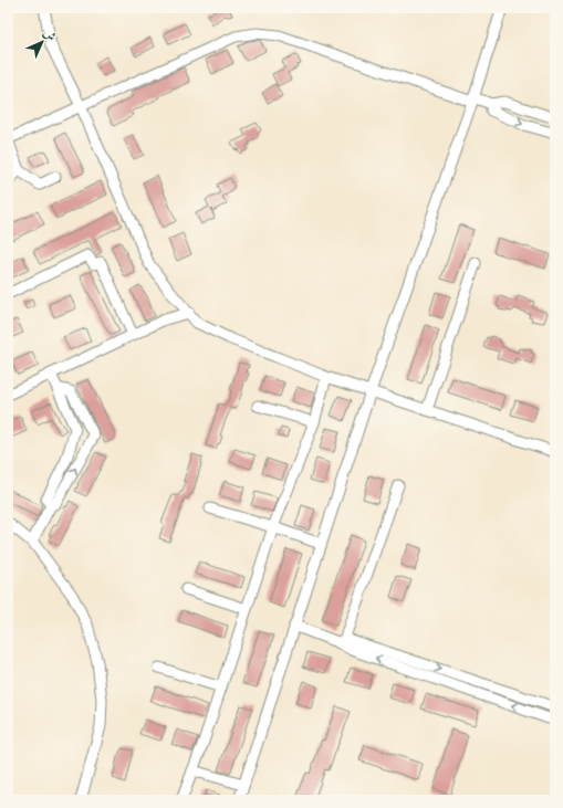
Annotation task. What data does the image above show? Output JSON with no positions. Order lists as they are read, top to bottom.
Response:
{
  "north": "top right"
}
